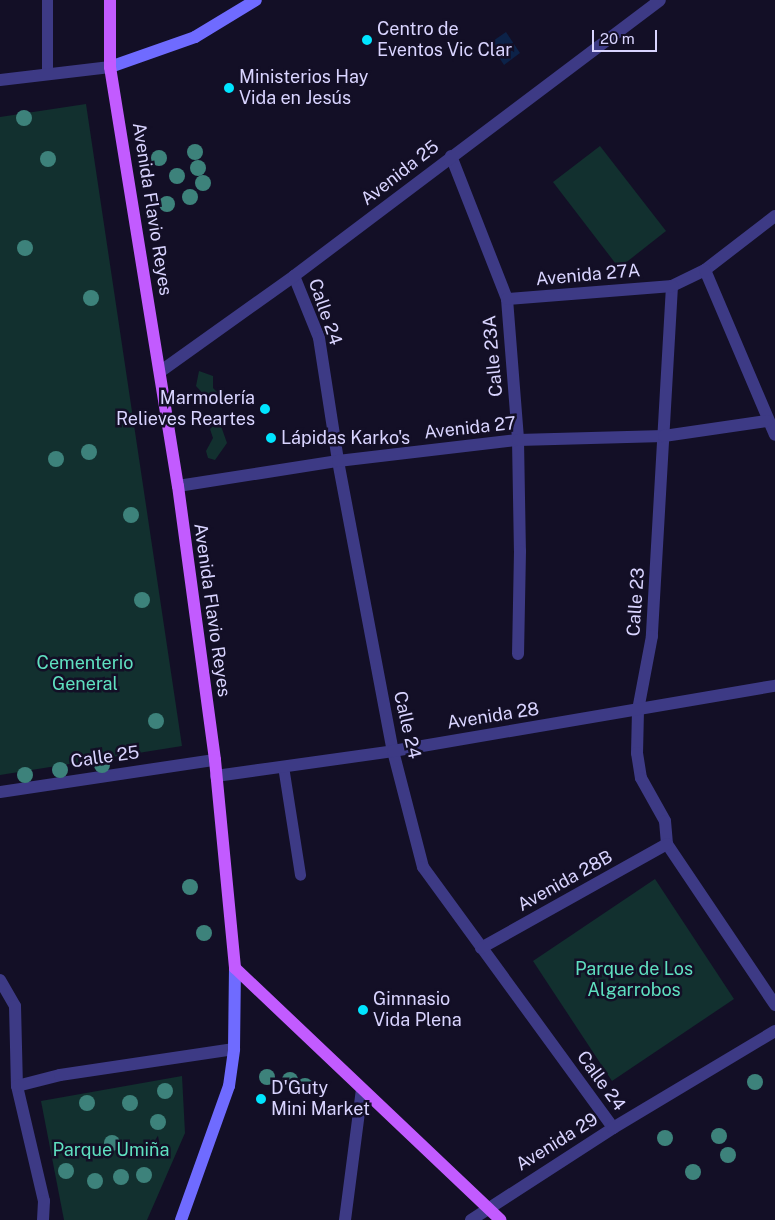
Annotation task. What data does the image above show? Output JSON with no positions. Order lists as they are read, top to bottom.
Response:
{
  "streets": {
    "main road": ["Avenida Flavio Reyes"],
    "street": [
      "Avenida 25",
      "Avenida 27A",
      "Calle 24",
      "Calle 23A",
      "Avenida 27",
      "Calle 23",
      "Avenida 28",
      "Calle 25",
      "Avenida 28B",
      "Avenida 29"
    ]
  },
  "crossings": [
    ["Avenida 25", "Avenida Flavio Reyes"],
    ["Avenida 25", "Calle 24"],
    ["Avenida 25", "Calle 23A"],
    ["Avenida Flavio Reyes", "Avenida 27"],
    ["Avenida Flavio Reyes", "Avenida 28"],
    ["Avenida Flavio Reyes", "Calle 25"],
    ["Avenida 27A", "Calle 23A"],
    ["Avenida 27A", "Calle 23"],
    ["Calle 24", "Avenida 27"],
    ["Calle 24", "Avenida 28"],
    ["Calle 24", "Avenida 28B"],
    ["Calle 24", "Avenida 29"],
    ["Calle 23A", "Avenida 27"],
    ["Avenida 27", "Calle 23"],
    ["Calle 23", "Avenida 28"],
    ["Calle 23", "Avenida 28B"]
  ],
  "parks": ["Cementerio General", "Parque de Los Algarrobos", "Parque Umiña"],
  "places": [
    "Centro de Eventos Vic Clar",
    "Ministerios Hay Vida en Jesús",
    "Marmolería Relieves Reartes",
    "Lápidas Karko's",
    "Gimnasio Vida Plena",
    "D'Guty Mini Market"
  ],
  "scale_bar": "20 m"
}
